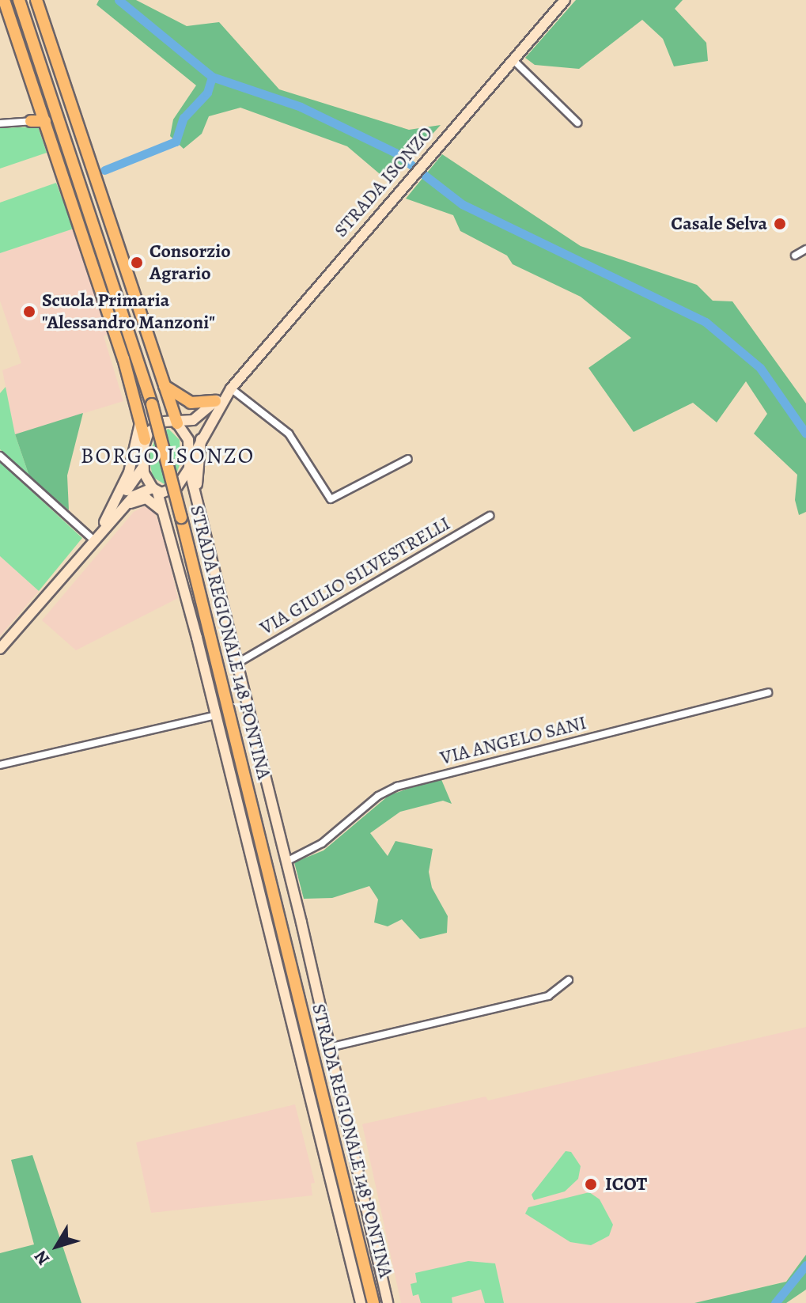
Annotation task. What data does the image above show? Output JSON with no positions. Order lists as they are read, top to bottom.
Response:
{
  "streets": {
    "main road": ["STRADA REGIONALE 148 PONTINA"],
    "street": ["STRADA ISONZO", "VIA GIULIO SILVESTRELLI", "VIA ANGELO SANI"]
  },
  "districts": ["BORGO ISONZO"],
  "places": [
    "Casale Selva",
    "Consorzio Agrario",
    "Scuola Primaria \"Alessandro Manzoni\"",
    "ICOT"
  ],
  "north": "bottom left"
}
